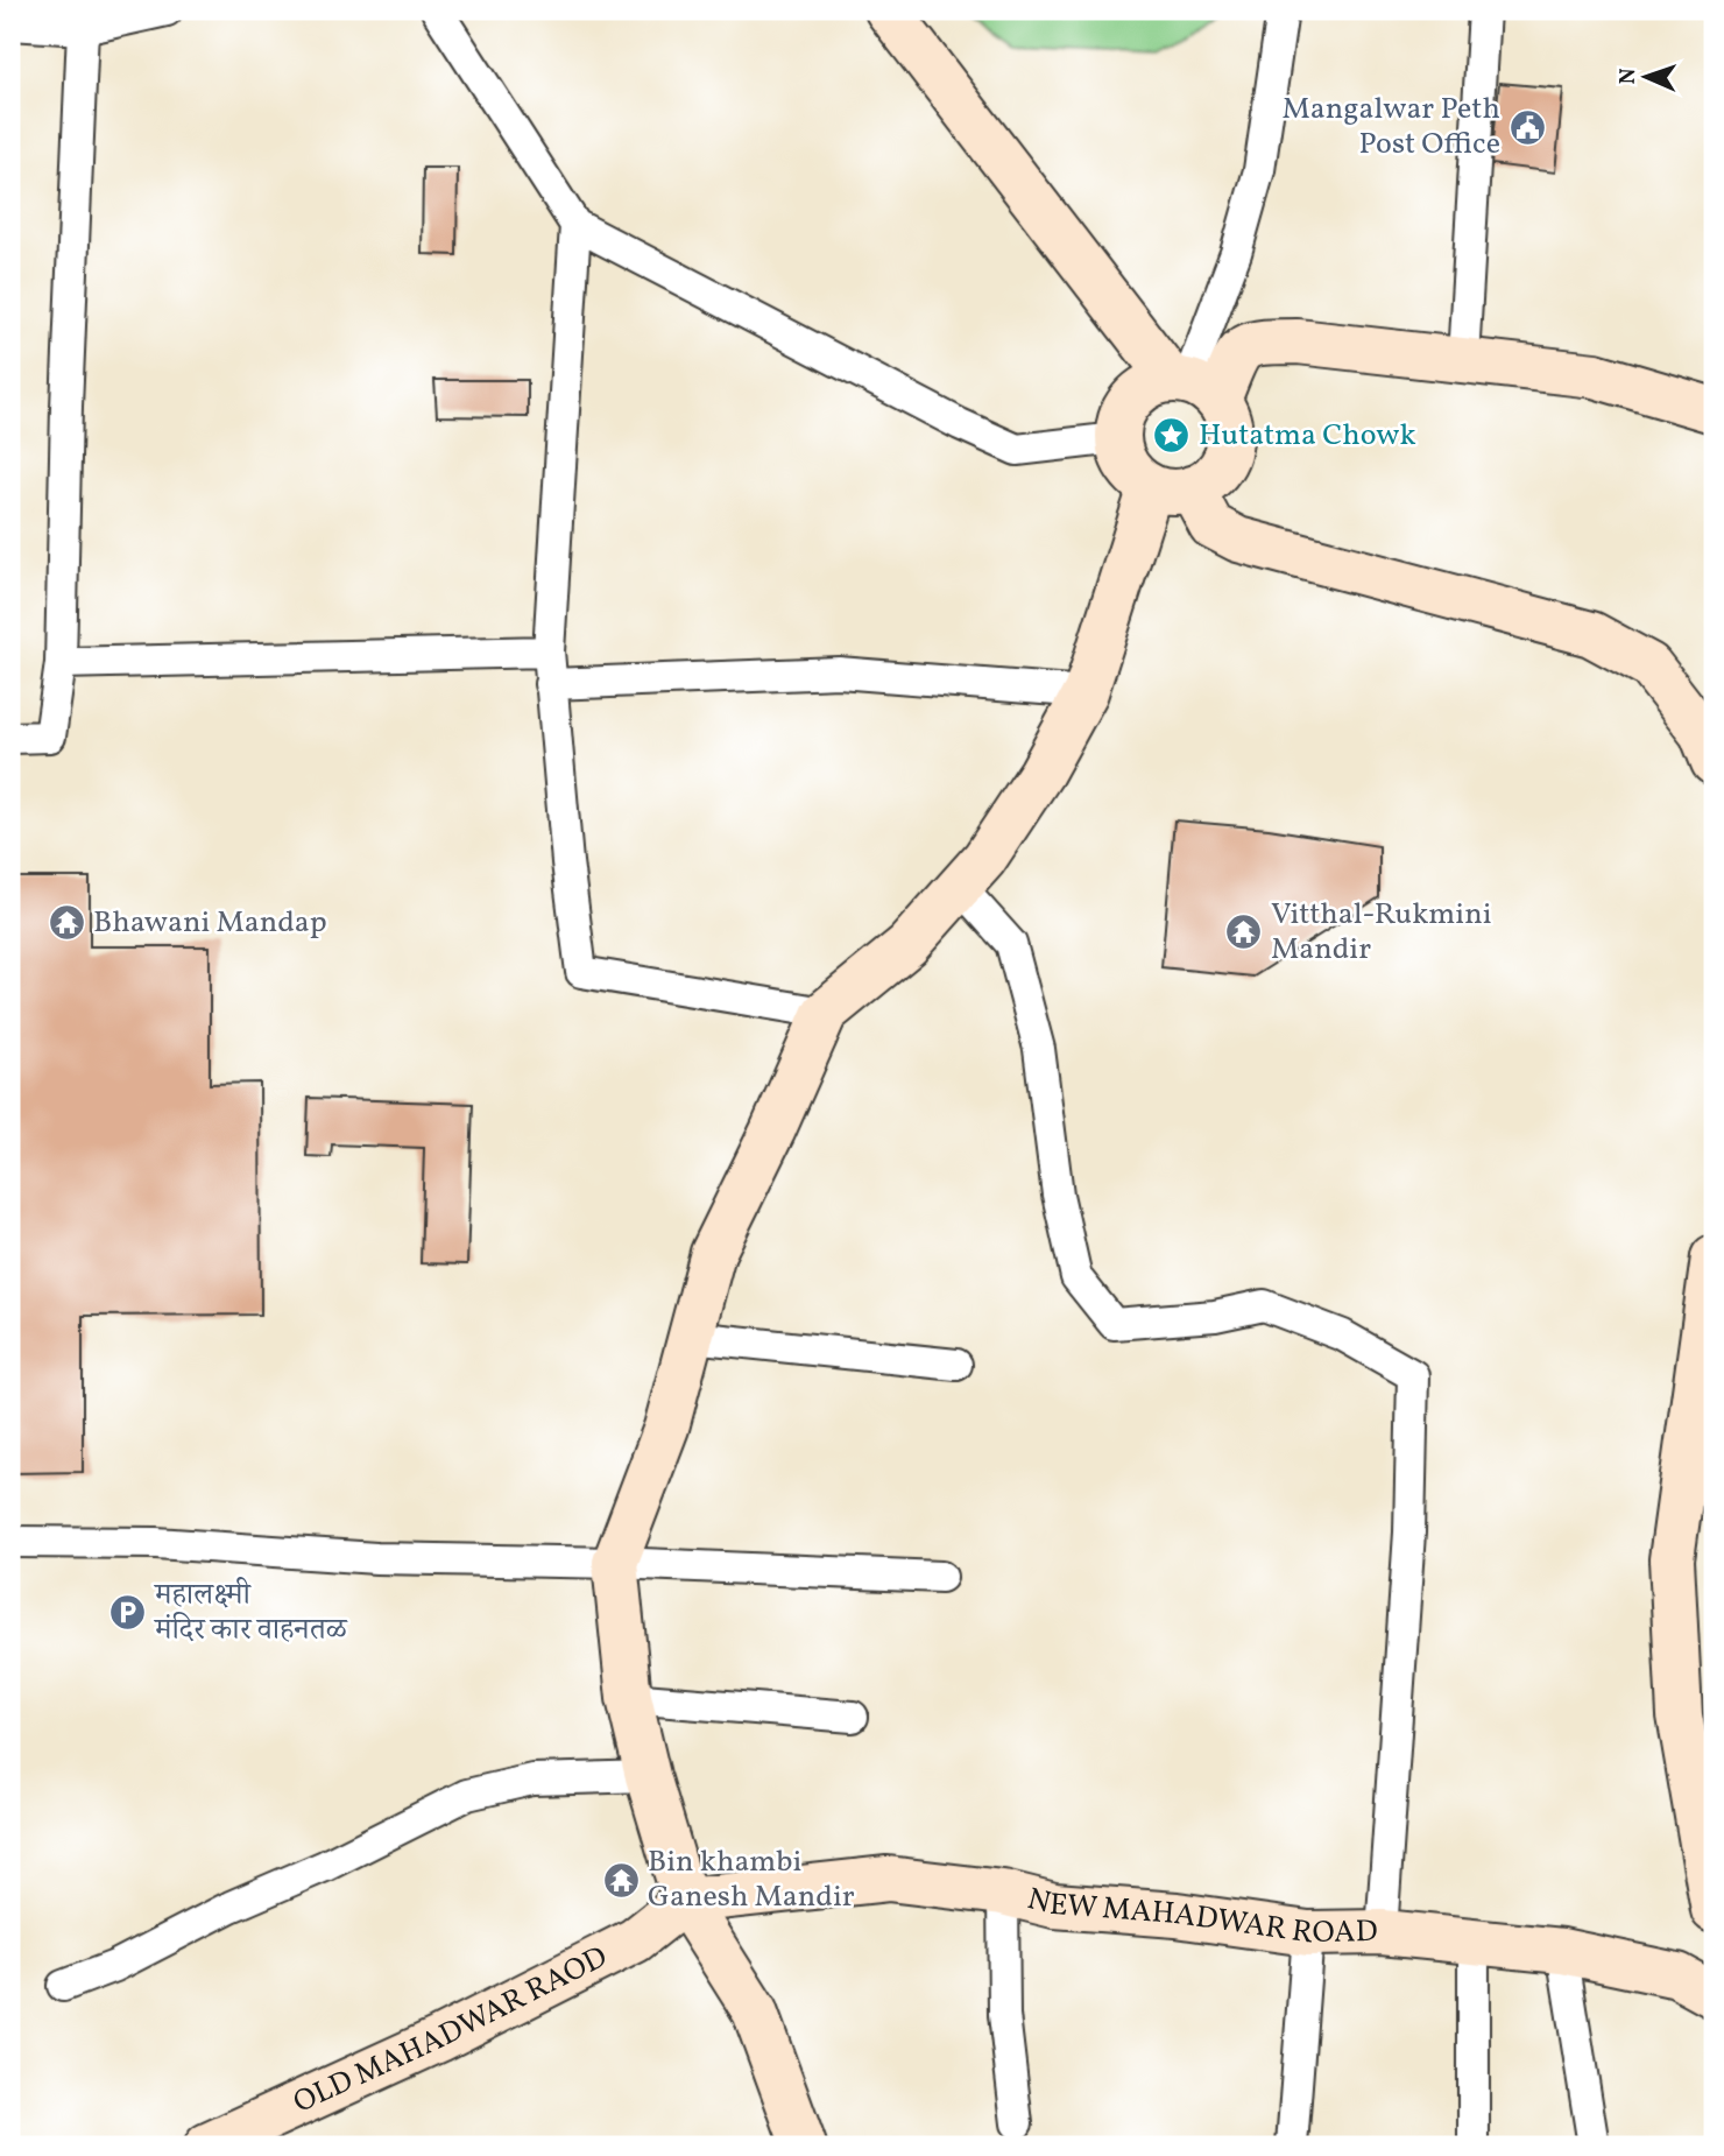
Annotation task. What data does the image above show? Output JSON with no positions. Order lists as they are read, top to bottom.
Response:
{
  "streets": {
    "street": ["NEW MAHADWAR ROAD", "OLD MAHADWAR RAOD"]
  },
  "crossings": [
    ["NEW MAHADWAR ROAD", "OLD MAHADWAR RAOD"]
  ],
  "places": {
    "public building": ["Mangalwar Peth Post Office"],
    "place": ["Hutatma Chowk"],
    "temple": ["Bhawani Mandap", "Vitthal-Rukmini Mandir", "Bin khambi Ganesh Mandir"],
    "parking": ["महालक्ष्मी मंदिर कार वाहनतळ"]
  },
  "north": "left"
}
